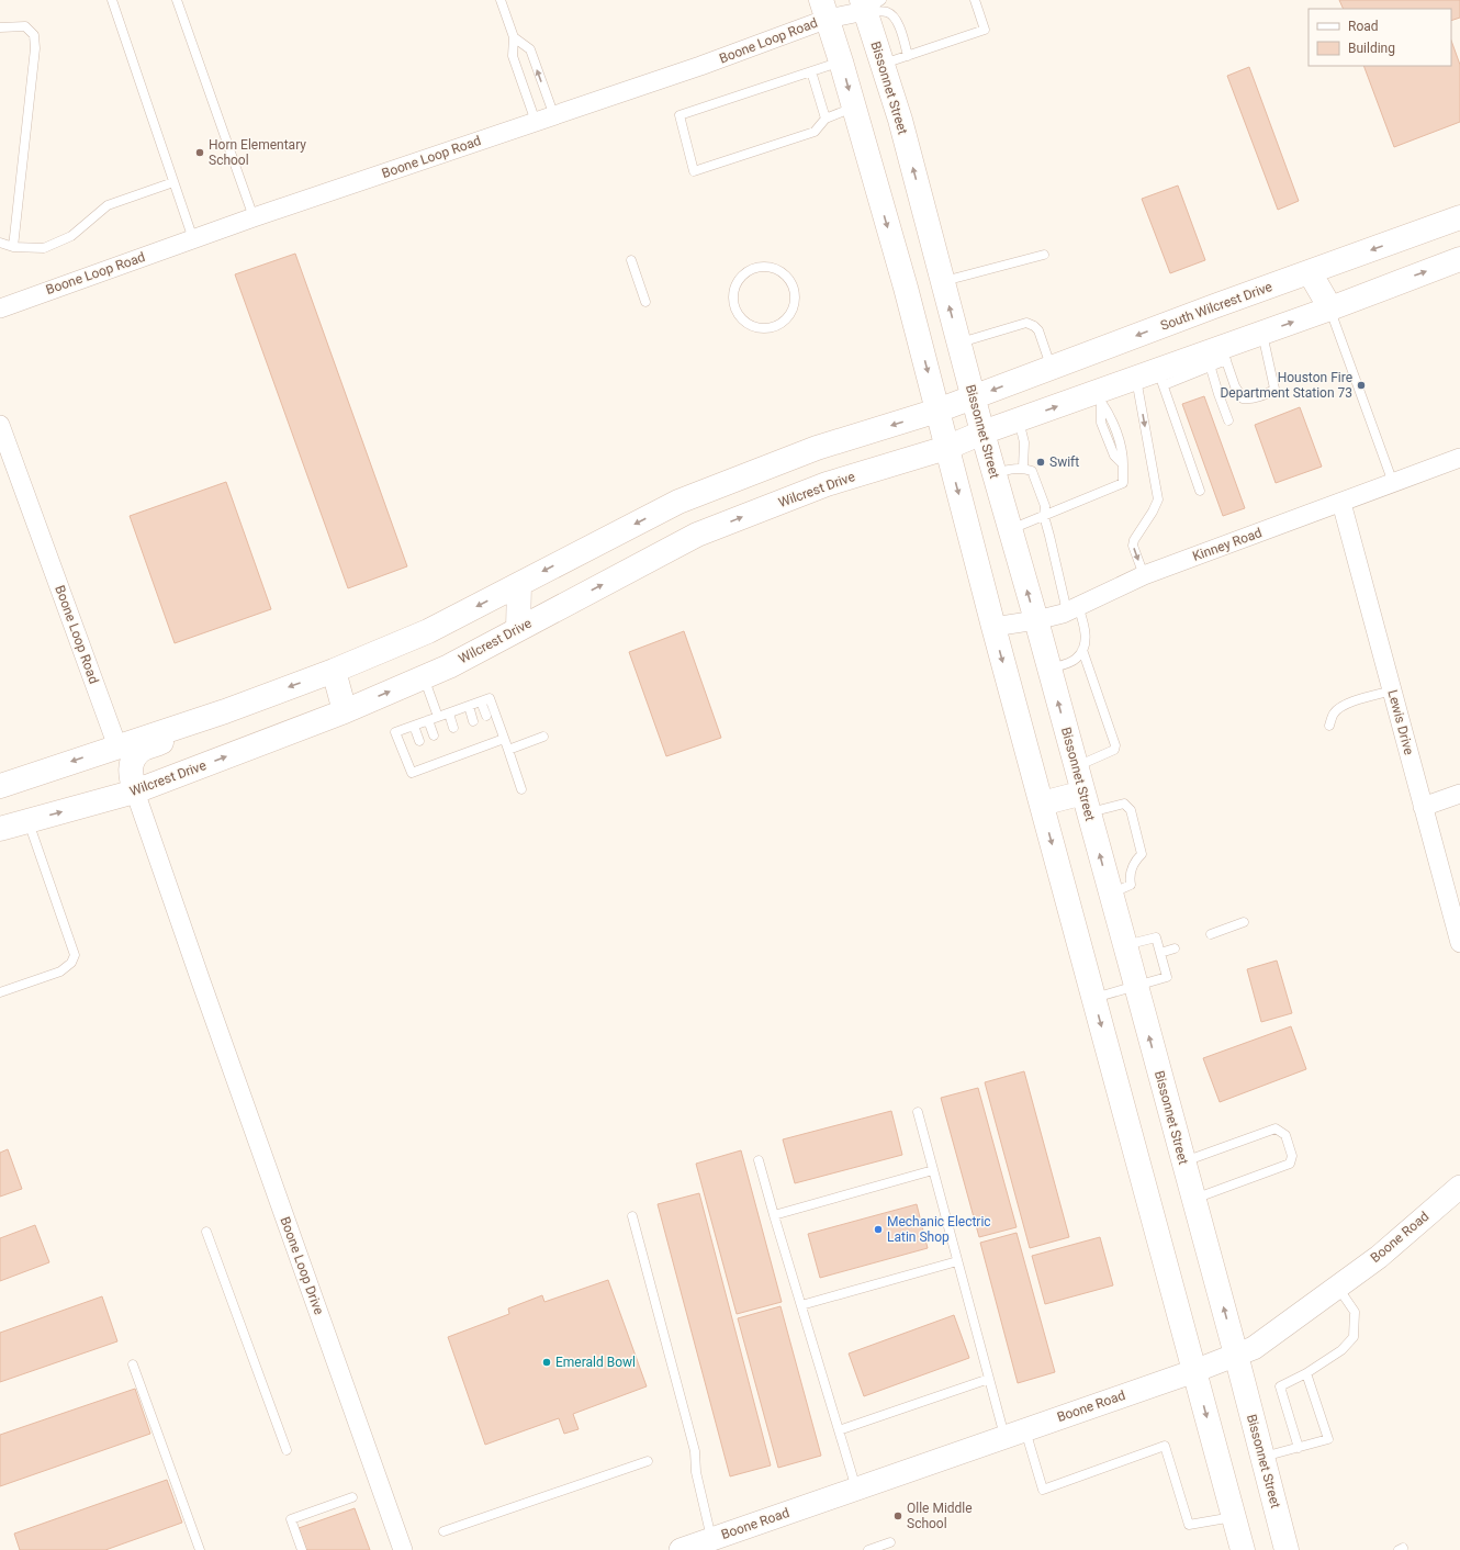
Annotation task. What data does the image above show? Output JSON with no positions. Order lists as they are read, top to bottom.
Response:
{
  "streets": {
    "main road": ["Bissonnet Street", "South Wilcrest Drive", "Wilcrest Drive"],
    "street": [
      "Boone Loop Road",
      "Kinney Road",
      "Lewis Drive",
      "Boone Road",
      "Boone Loop Drive"
    ]
  },
  "crossings": [
    ["Boone Loop Road", "Bissonnet Street"],
    ["Bissonnet Street", "South Wilcrest Drive"],
    ["Bissonnet Street", "Wilcrest Drive"],
    ["Bissonnet Street", "Kinney Road"],
    ["Bissonnet Street", "Boone Road"],
    ["Wilcrest Drive", "Boone Loop Drive"],
    ["Kinney Road", "Lewis Drive"]
  ],
  "places": [
    "Horn Elementary School",
    "Houston Fire Department Station 73",
    "Swift",
    "Mechanic Electric Latin Shop",
    "Emerald Bowl",
    "Olle Middle School"
  ],
  "legend": ["Road", "Building"]
}
